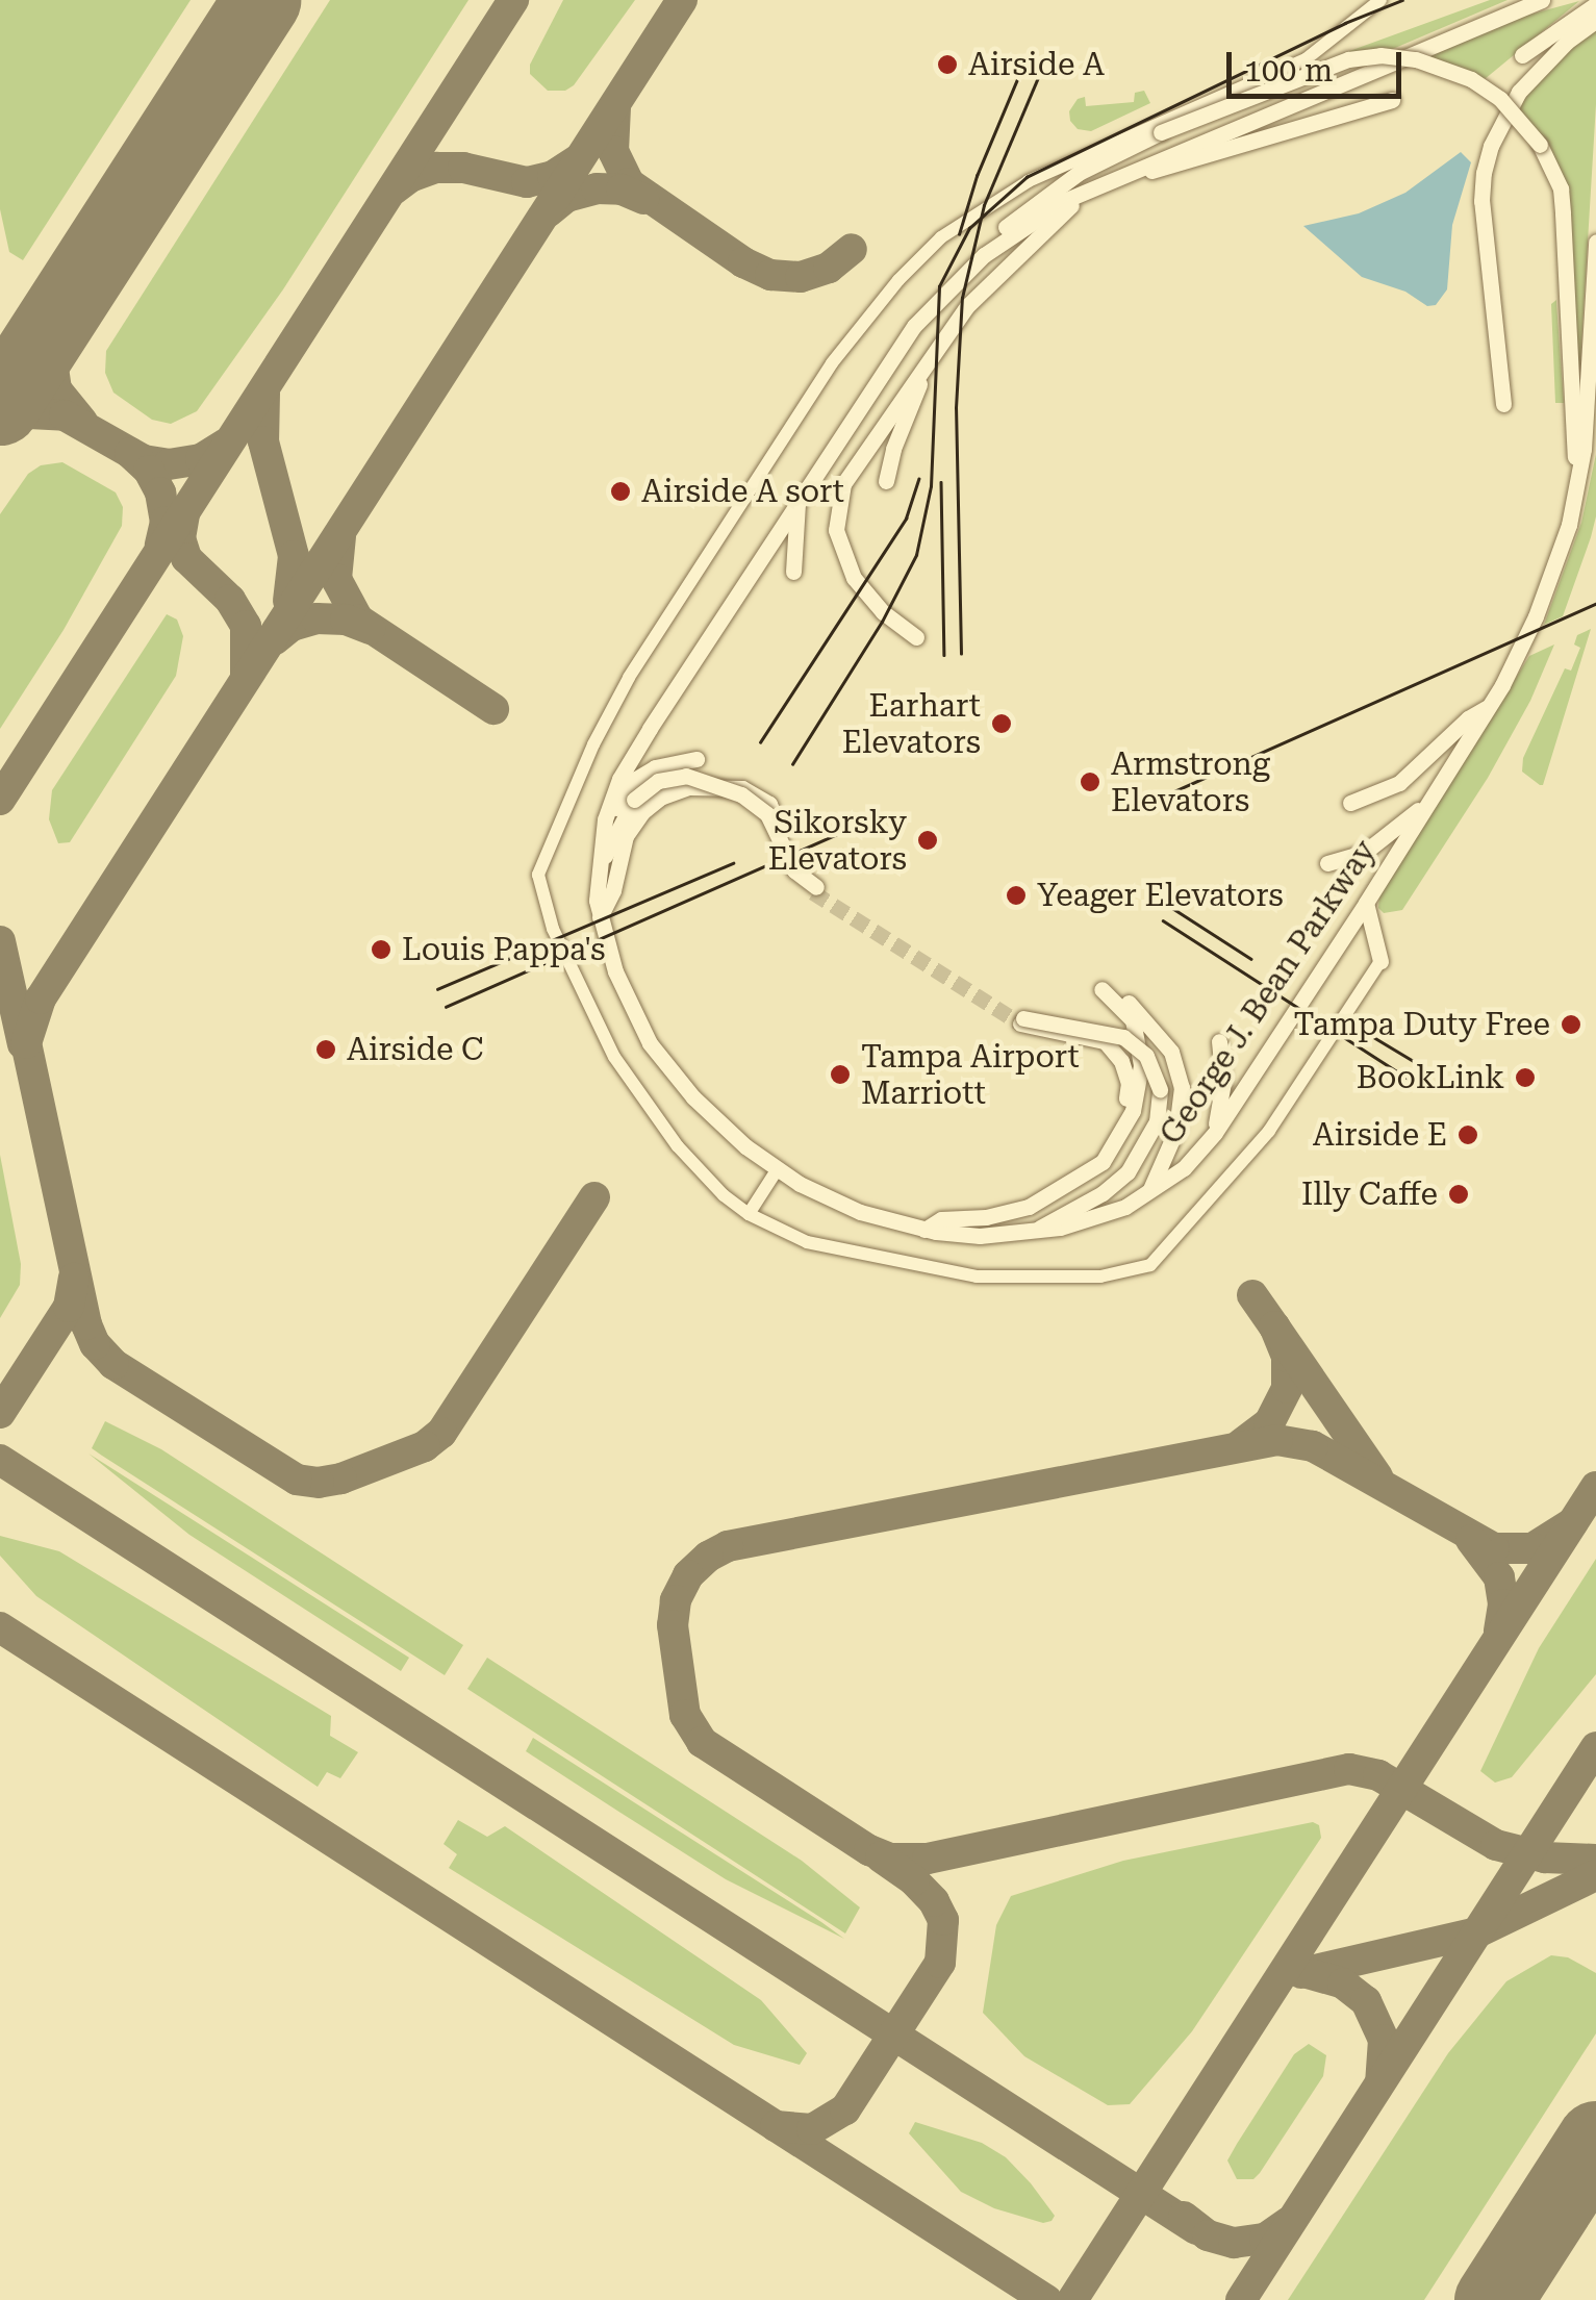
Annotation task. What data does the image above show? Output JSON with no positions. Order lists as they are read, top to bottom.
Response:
{
  "streets": {
    "street": ["George J. Bean Parkway"]
  },
  "places": [
    "Airside A",
    "Airside A sort",
    "Earhart Elevators",
    "Armstrong Elevators",
    "Sikorsky Elevators",
    "Yeager Elevators",
    "Louis Pappa's",
    "Tampa Duty Free",
    "Airside C",
    "Tampa Airport Marriott",
    "BookLink",
    "Airside E",
    "Illy Caffe"
  ],
  "scale_bar": "100 m"
}
